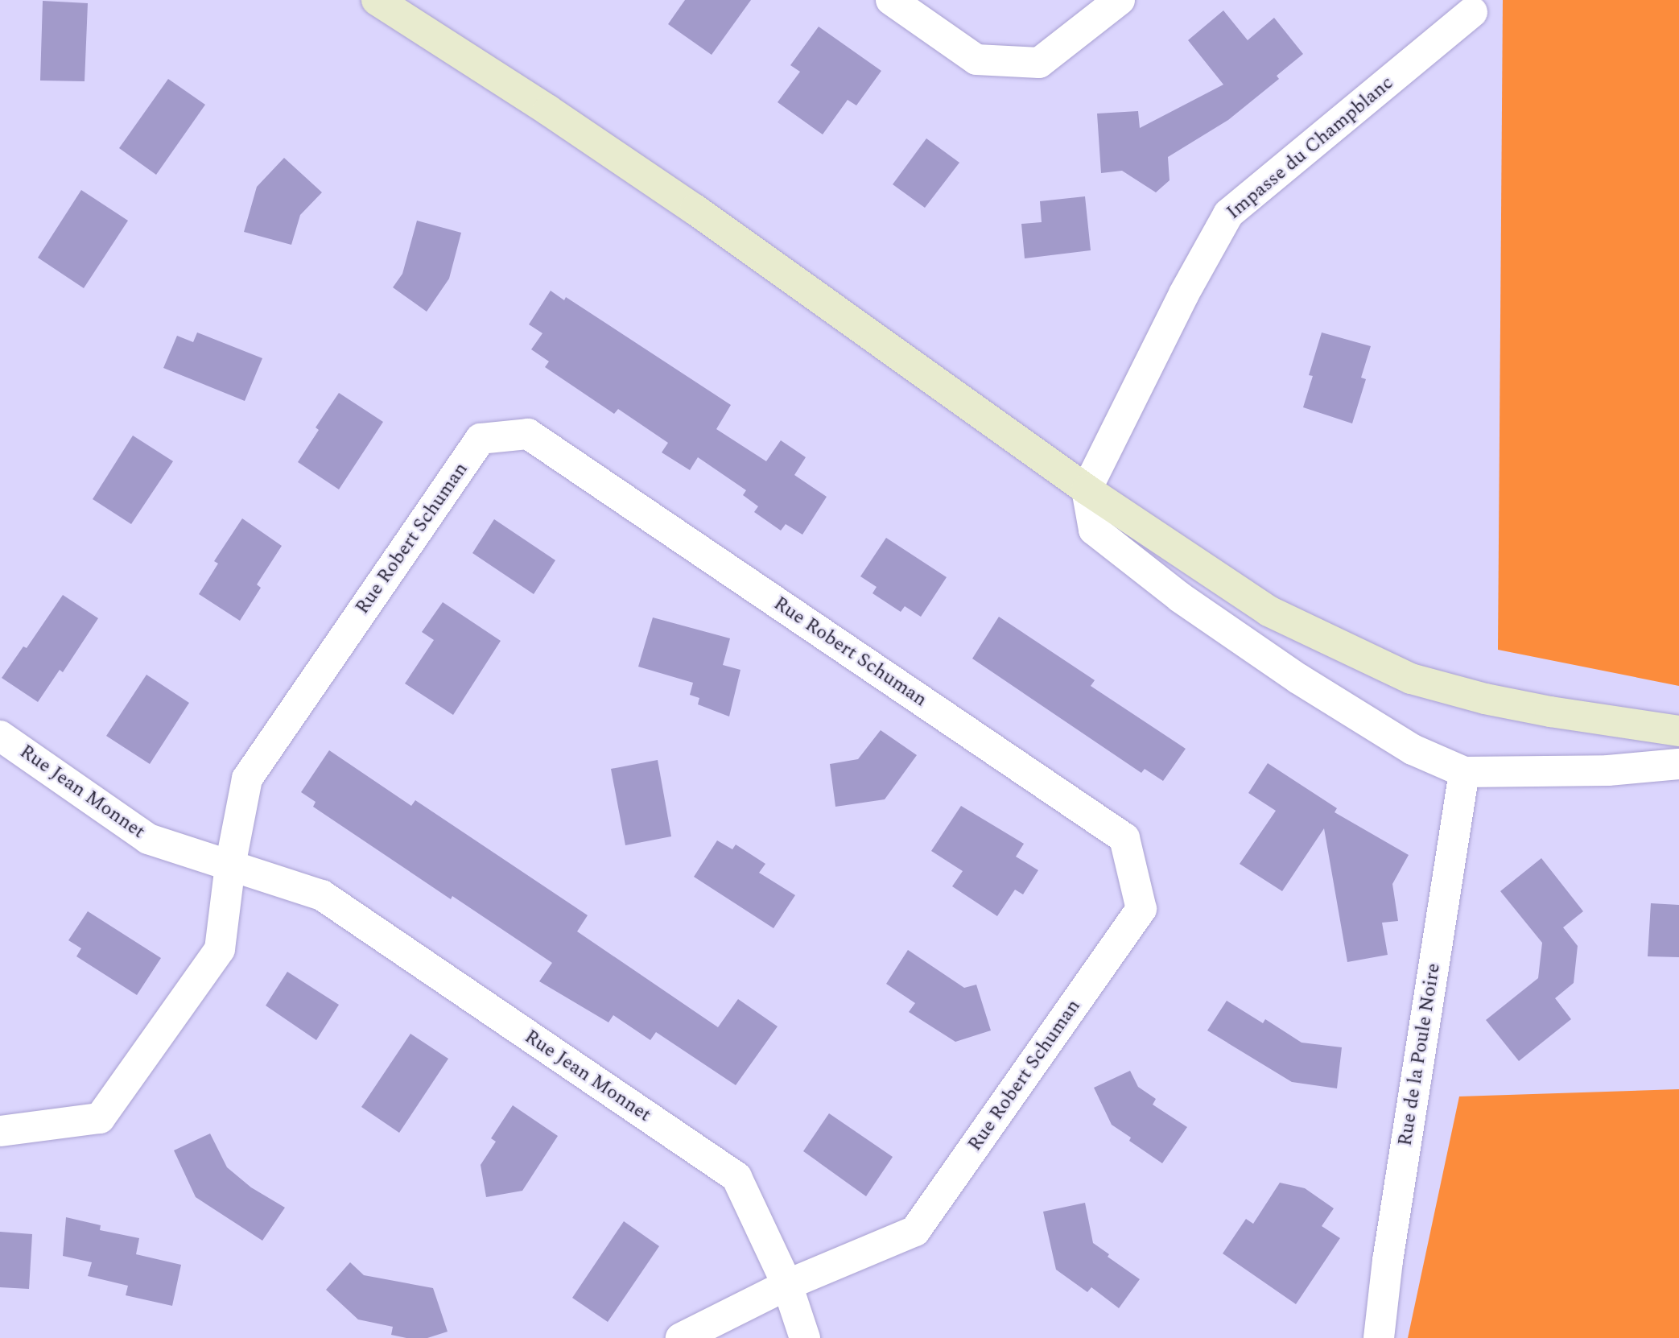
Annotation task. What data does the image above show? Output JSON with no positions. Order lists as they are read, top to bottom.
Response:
{
  "streets": {
    "street": [
      "Impasse du Champblanc",
      "Rue Robert Schuman",
      "Rue Jean Monnet",
      "Rue de la Poule Noire"
    ]
  },
  "crossings": [
    ["Rue Robert Schuman", "Rue Jean Monnet"]
  ]
}
